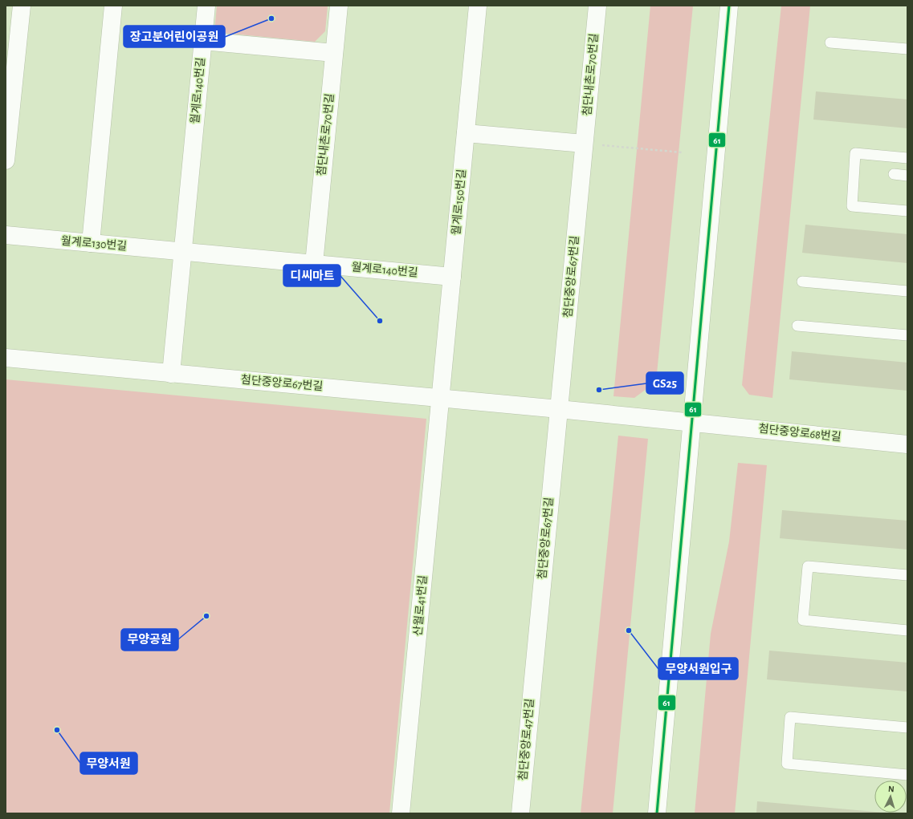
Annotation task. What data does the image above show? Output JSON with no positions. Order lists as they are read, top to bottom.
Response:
{
  "streets": {
    "street": [
      "첨단내촌로70번길",
      "월계로140번길",
      "월계로150번길",
      "월계로130번길",
      "첨단중앙로67번길",
      "첨단중앙로68번길",
      "산월로41번길",
      "첨단중앙로47번길"
    ]
  },
  "crossings": [
    ["첨단내촌로70번길", "월계로140번길"],
    ["첨단내촌로70번길", "첨단중앙로67번길"],
    ["월계로140번길", "월계로150번길"],
    ["월계로140번길", "월계로130번길"],
    ["월계로140번길", "첨단중앙로67번길"],
    ["월계로150번길", "첨단중앙로67번길"],
    ["월계로150번길", "산월로41번길"],
    ["첨단중앙로67번길", "첨단중앙로68번길"],
    ["첨단중앙로67번길", "산월로41번길"],
    ["첨단중앙로67번길", "첨단중앙로47번길"]
  ],
  "places": [
    "장고분어린이공원",
    "디씨마트",
    "GS25",
    "무양공원",
    "무양서원입구",
    "무양서원"
  ],
  "lines": ["transit line 61"],
  "north": "top"
}
